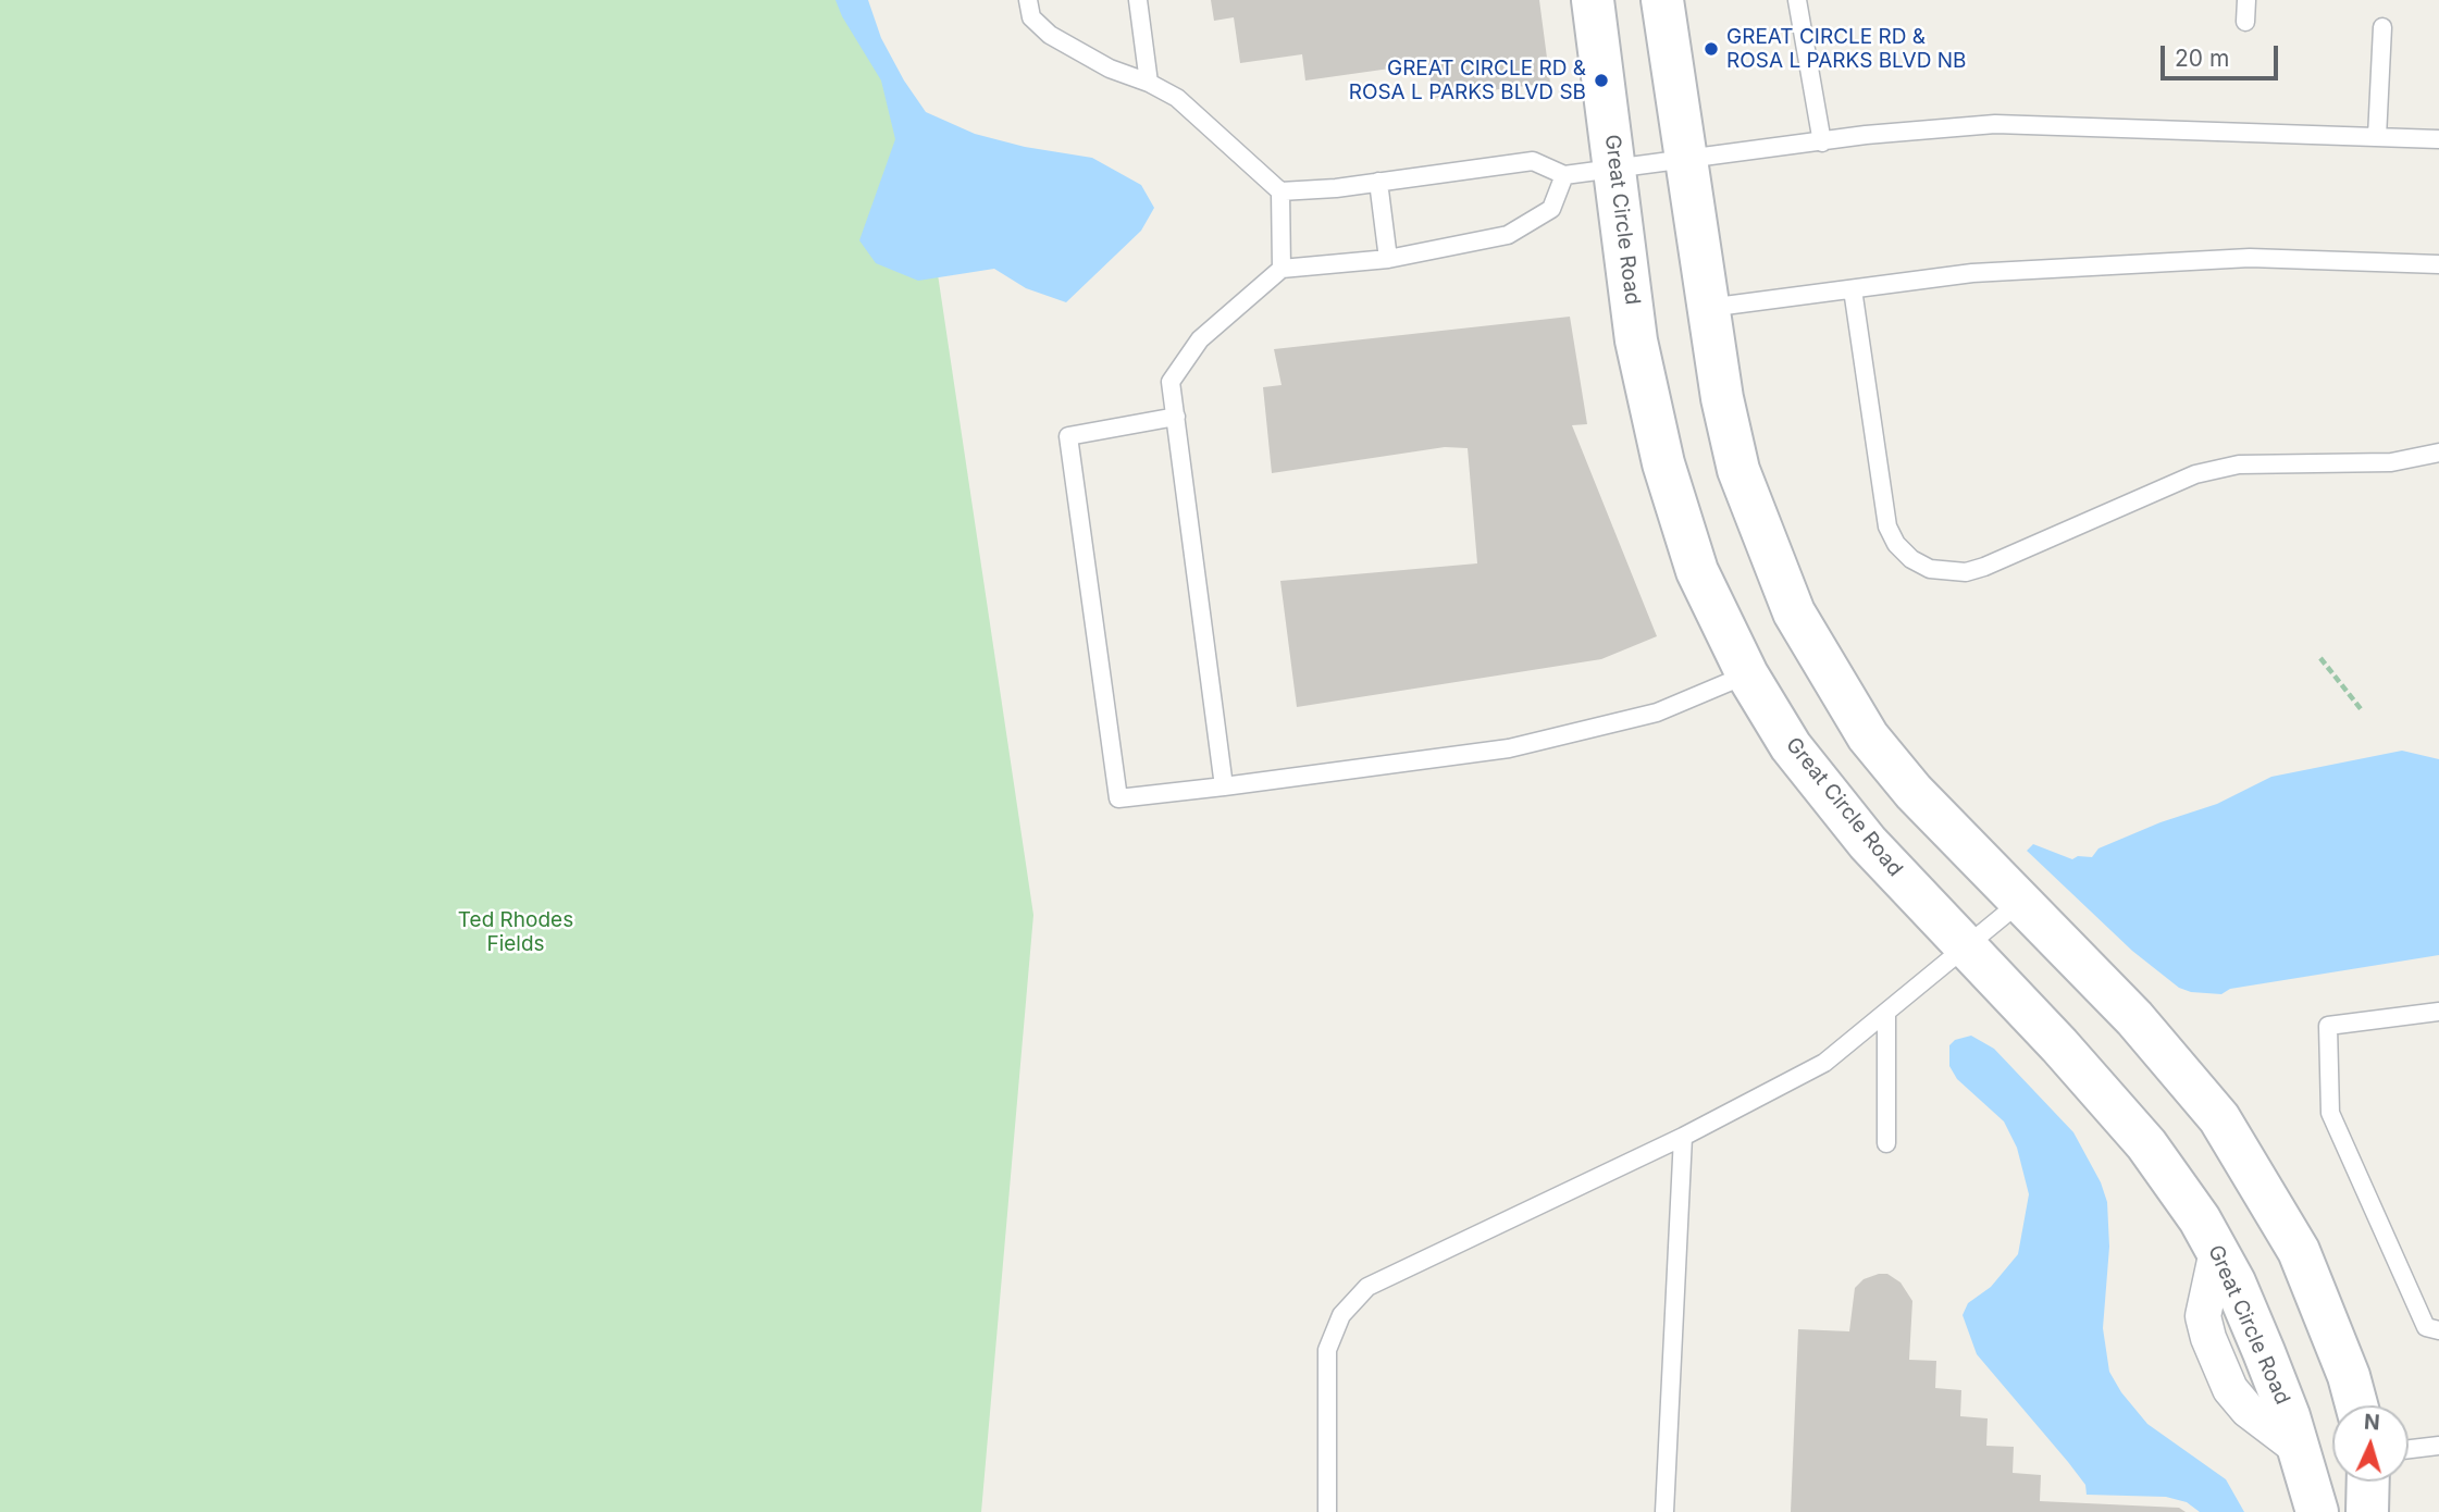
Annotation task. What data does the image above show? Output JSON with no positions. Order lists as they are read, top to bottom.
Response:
{
  "streets": {
    "street": ["Great Circle Road"]
  },
  "parks": ["Ted Rhodes Fields"],
  "places": ["GREAT CIRCLE RD & ROSA L PARKS BLVD NB", "GREAT CIRCLE RD & ROSA L PARKS BLVD SB"],
  "scale_bar": "20 m",
  "north": "top"
}
